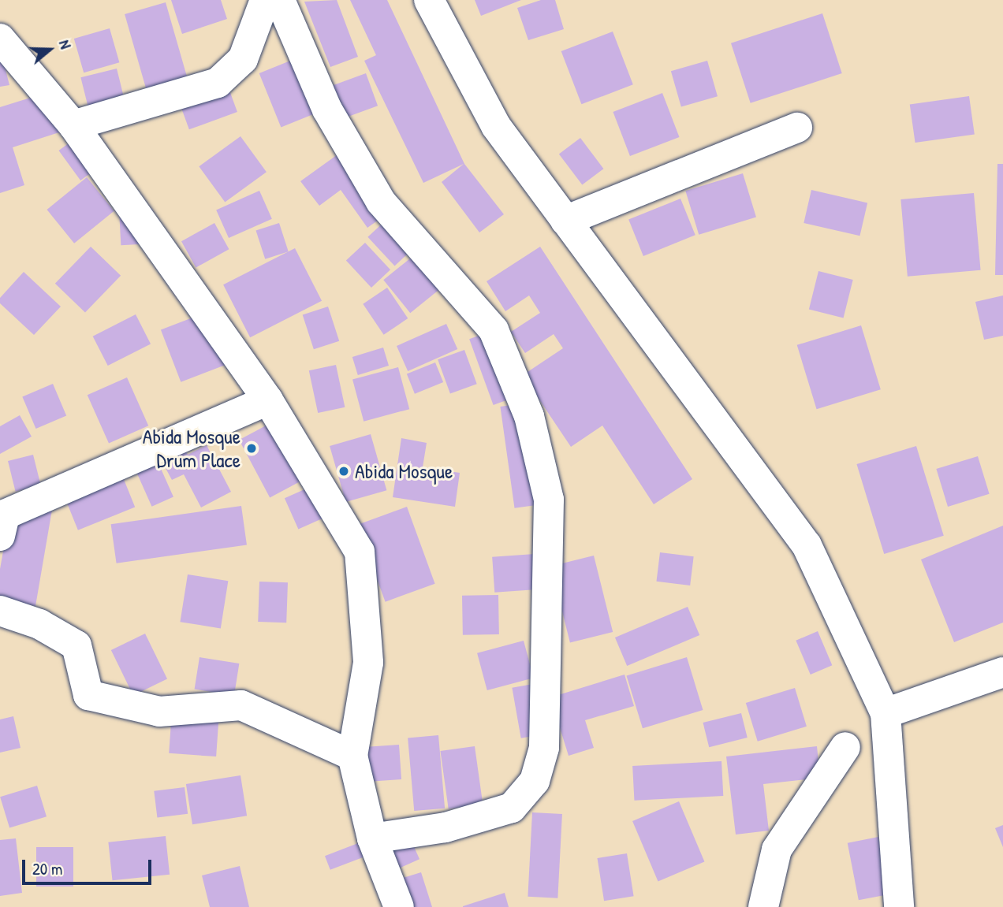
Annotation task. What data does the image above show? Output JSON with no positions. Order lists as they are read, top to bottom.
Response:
{
  "places": ["Abida Mosque Drum Place", "Abida Mosque"],
  "scale_bar": "20 m",
  "north": "right"
}
